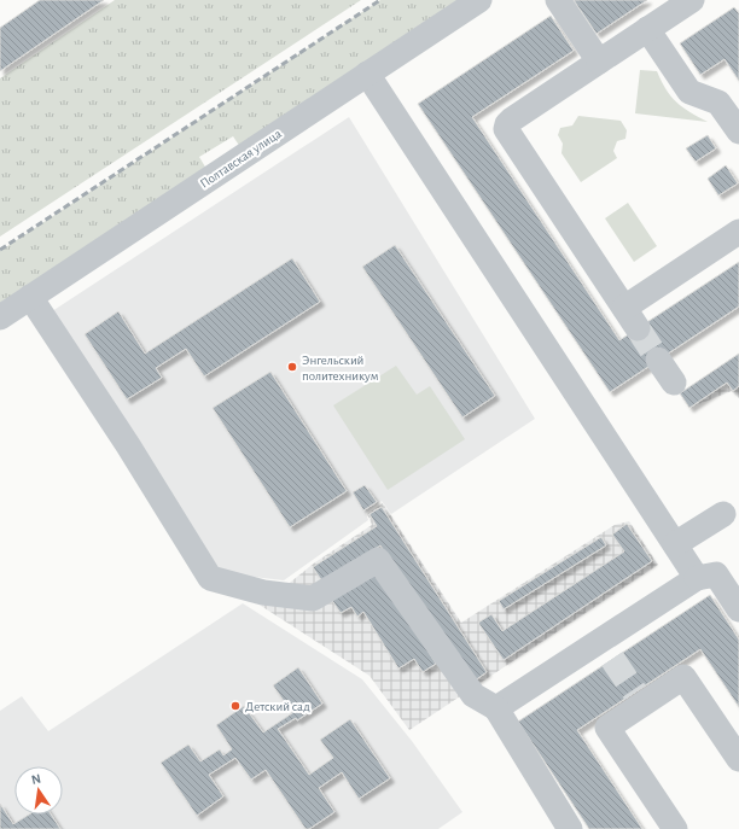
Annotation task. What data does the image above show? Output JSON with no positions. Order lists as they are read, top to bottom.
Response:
{
  "streets": {
    "street": ["Полтавская улица"]
  },
  "places": ["Энгельский политехникум", "Детский сад"],
  "north": "top"
}
